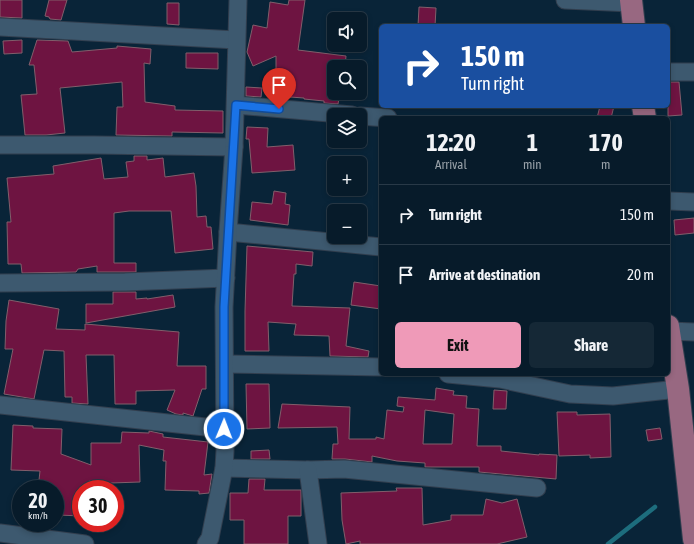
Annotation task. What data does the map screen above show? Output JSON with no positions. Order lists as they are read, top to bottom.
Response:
{
  "page": {
    "map_buttons": ["+", "−"],
    "turn": ["150 m", "Turn right"],
    "eta": [
      "12:20",
      "Arrival",
      "1",
      "min",
      "170",
      "m"
    ],
    "list": [
      {
        "name": "Turn right",
        "value": "150 m"
      },
      {
        "name": "Arrive at destination",
        "value": "20 m"
      }
    ],
    "buttons": ["Exit", "Share"],
    "speed": "20 km/h",
    "limit": "30"
  }
}
